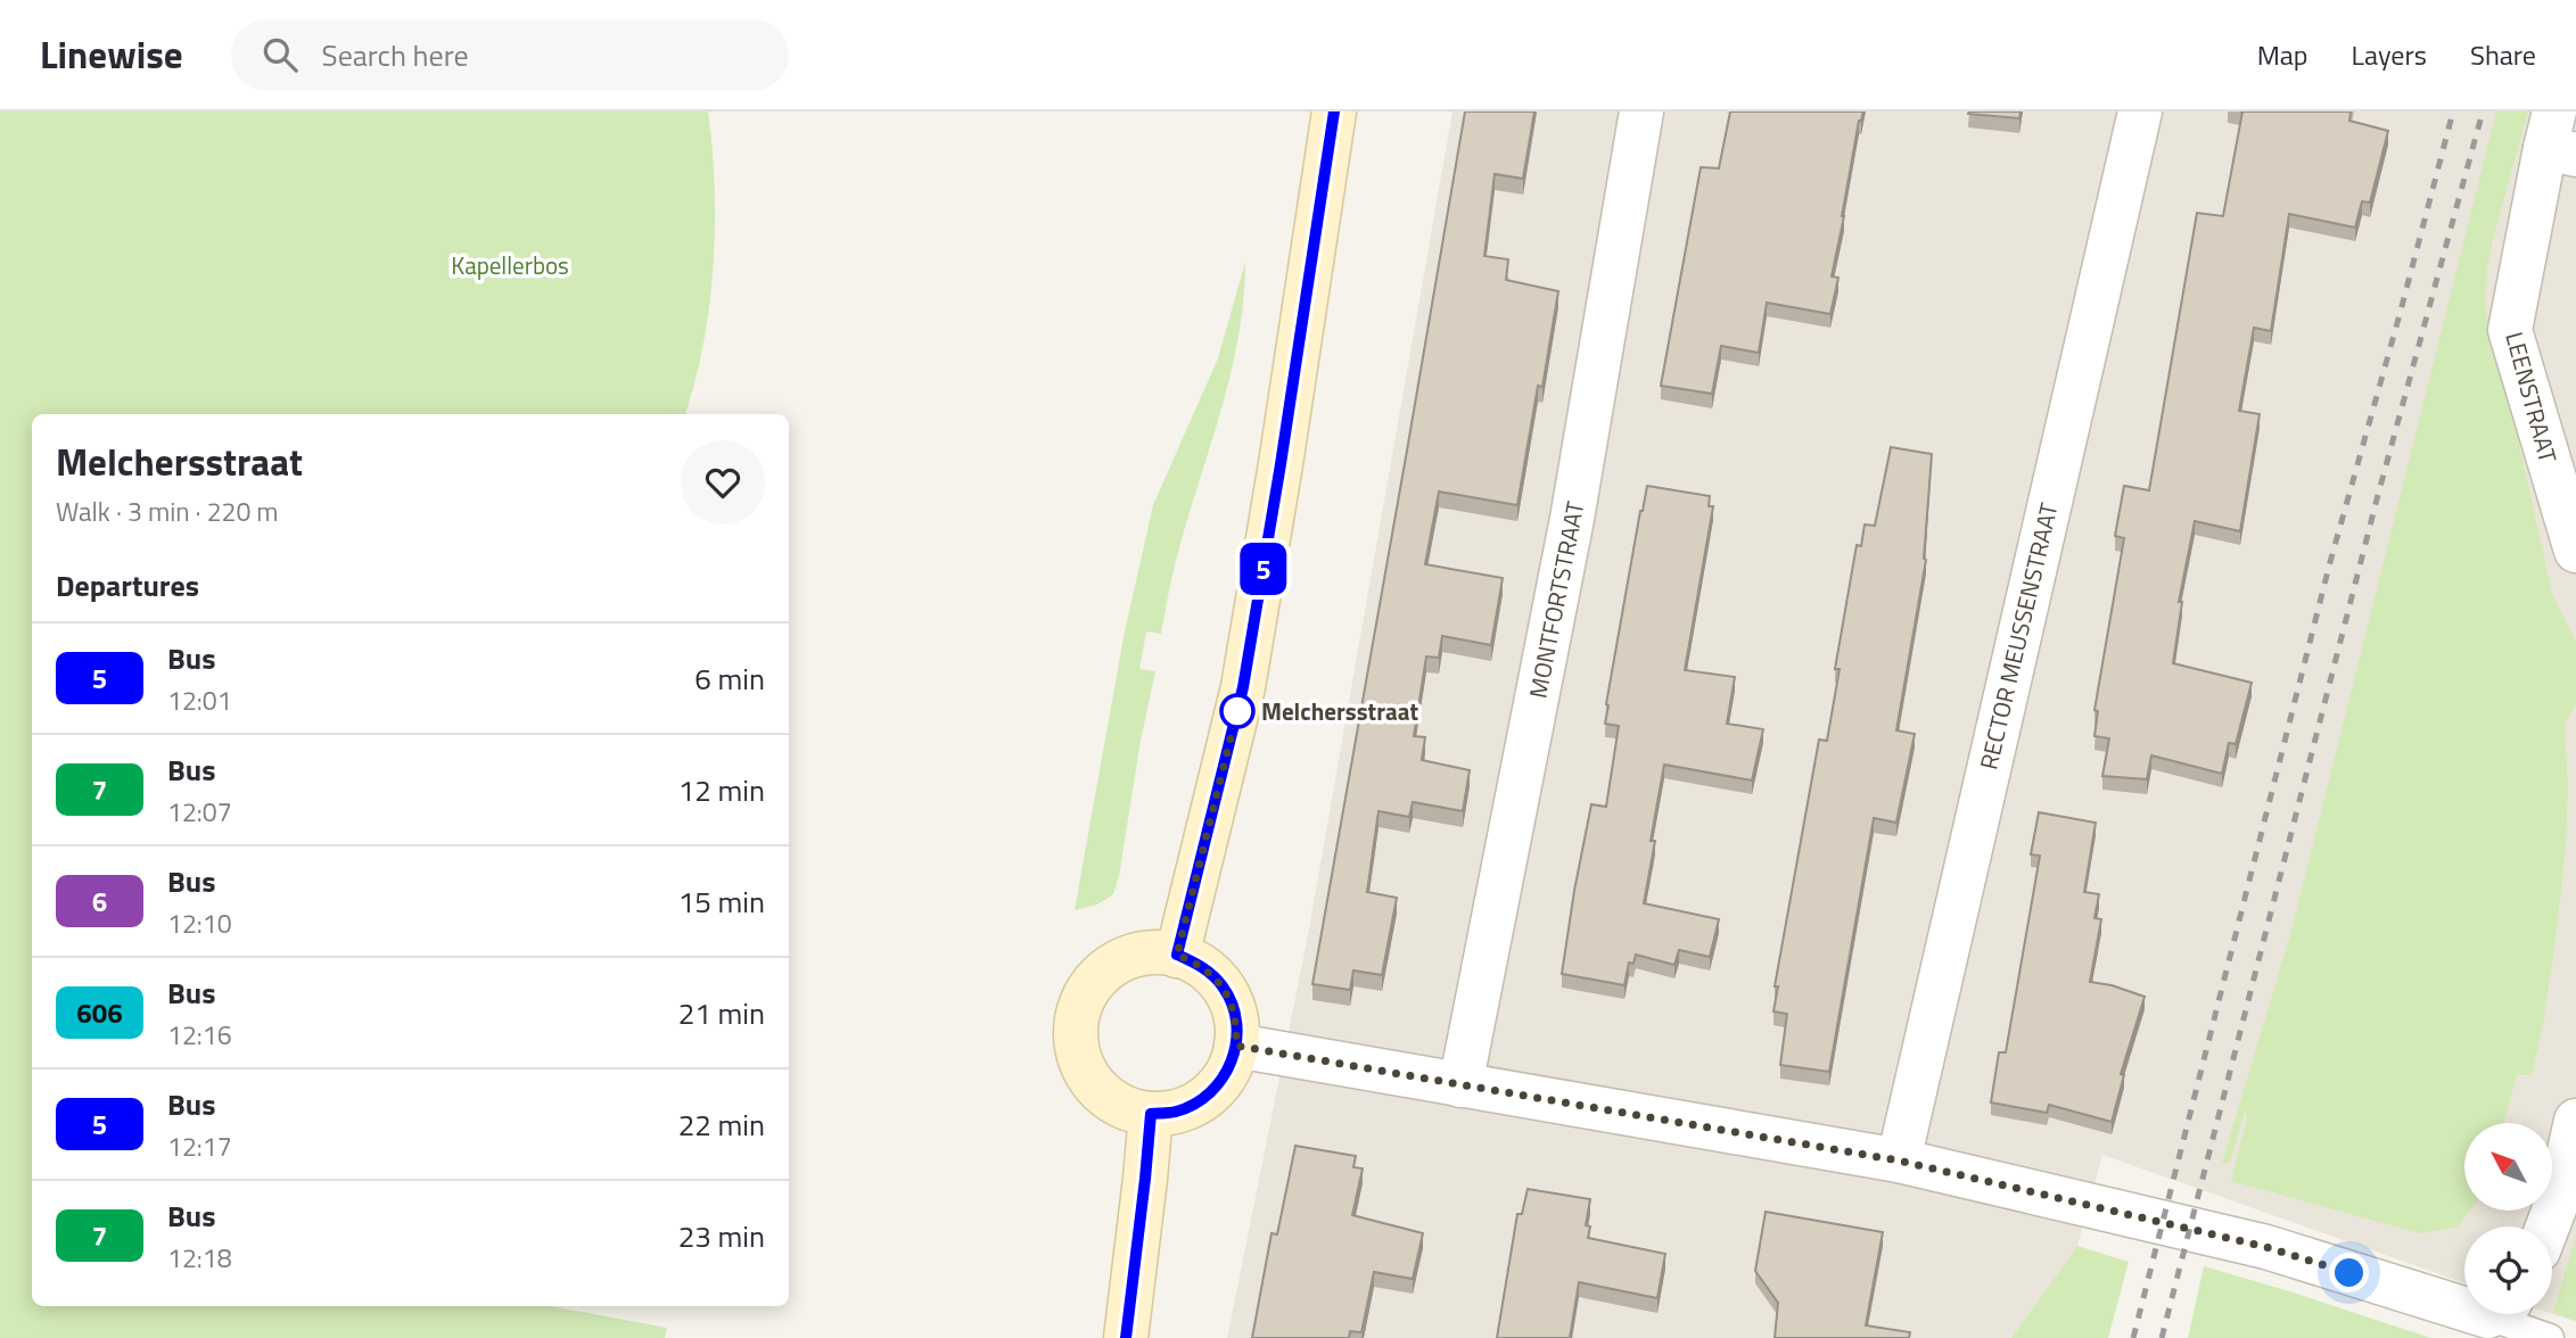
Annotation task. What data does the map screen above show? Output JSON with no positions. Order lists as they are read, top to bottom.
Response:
{
  "streets": {
    "street": ["LEENSTRAAT", "MONTFORTSTRAAT", "RECTOR MEUSSENSTRAAT"]
  },
  "parks": ["Kapellerbos"],
  "places": ["Melchersstraat"],
  "lines": ["bus line 5"],
  "north": "top left",
  "page": {
    "header": "Linewise",
    "search": "Search here",
    "nav": ["Map", "Layers", "Share"],
    "on_map": "5",
    "heading": [
      ["Melchersstraat", "Walk · 3 min · 220 m"],
      "Departures"
    ],
    "list": [
      {
        "mark": "5",
        "name": "Bus",
        "note": "12:01",
        "value": "6 min"
      },
      {
        "mark": "7",
        "name": "Bus",
        "note": "12:07",
        "value": "12 min"
      },
      {
        "mark": "6",
        "name": "Bus",
        "note": "12:10",
        "value": "15 min"
      },
      {
        "mark": "606",
        "name": "Bus",
        "note": "12:16",
        "value": "21 min"
      },
      {
        "mark": "5",
        "name": "Bus",
        "note": "12:17",
        "value": "22 min"
      },
      {
        "mark": "7",
        "name": "Bus",
        "note": "12:18",
        "value": "23 min"
      }
    ]
  }
}
